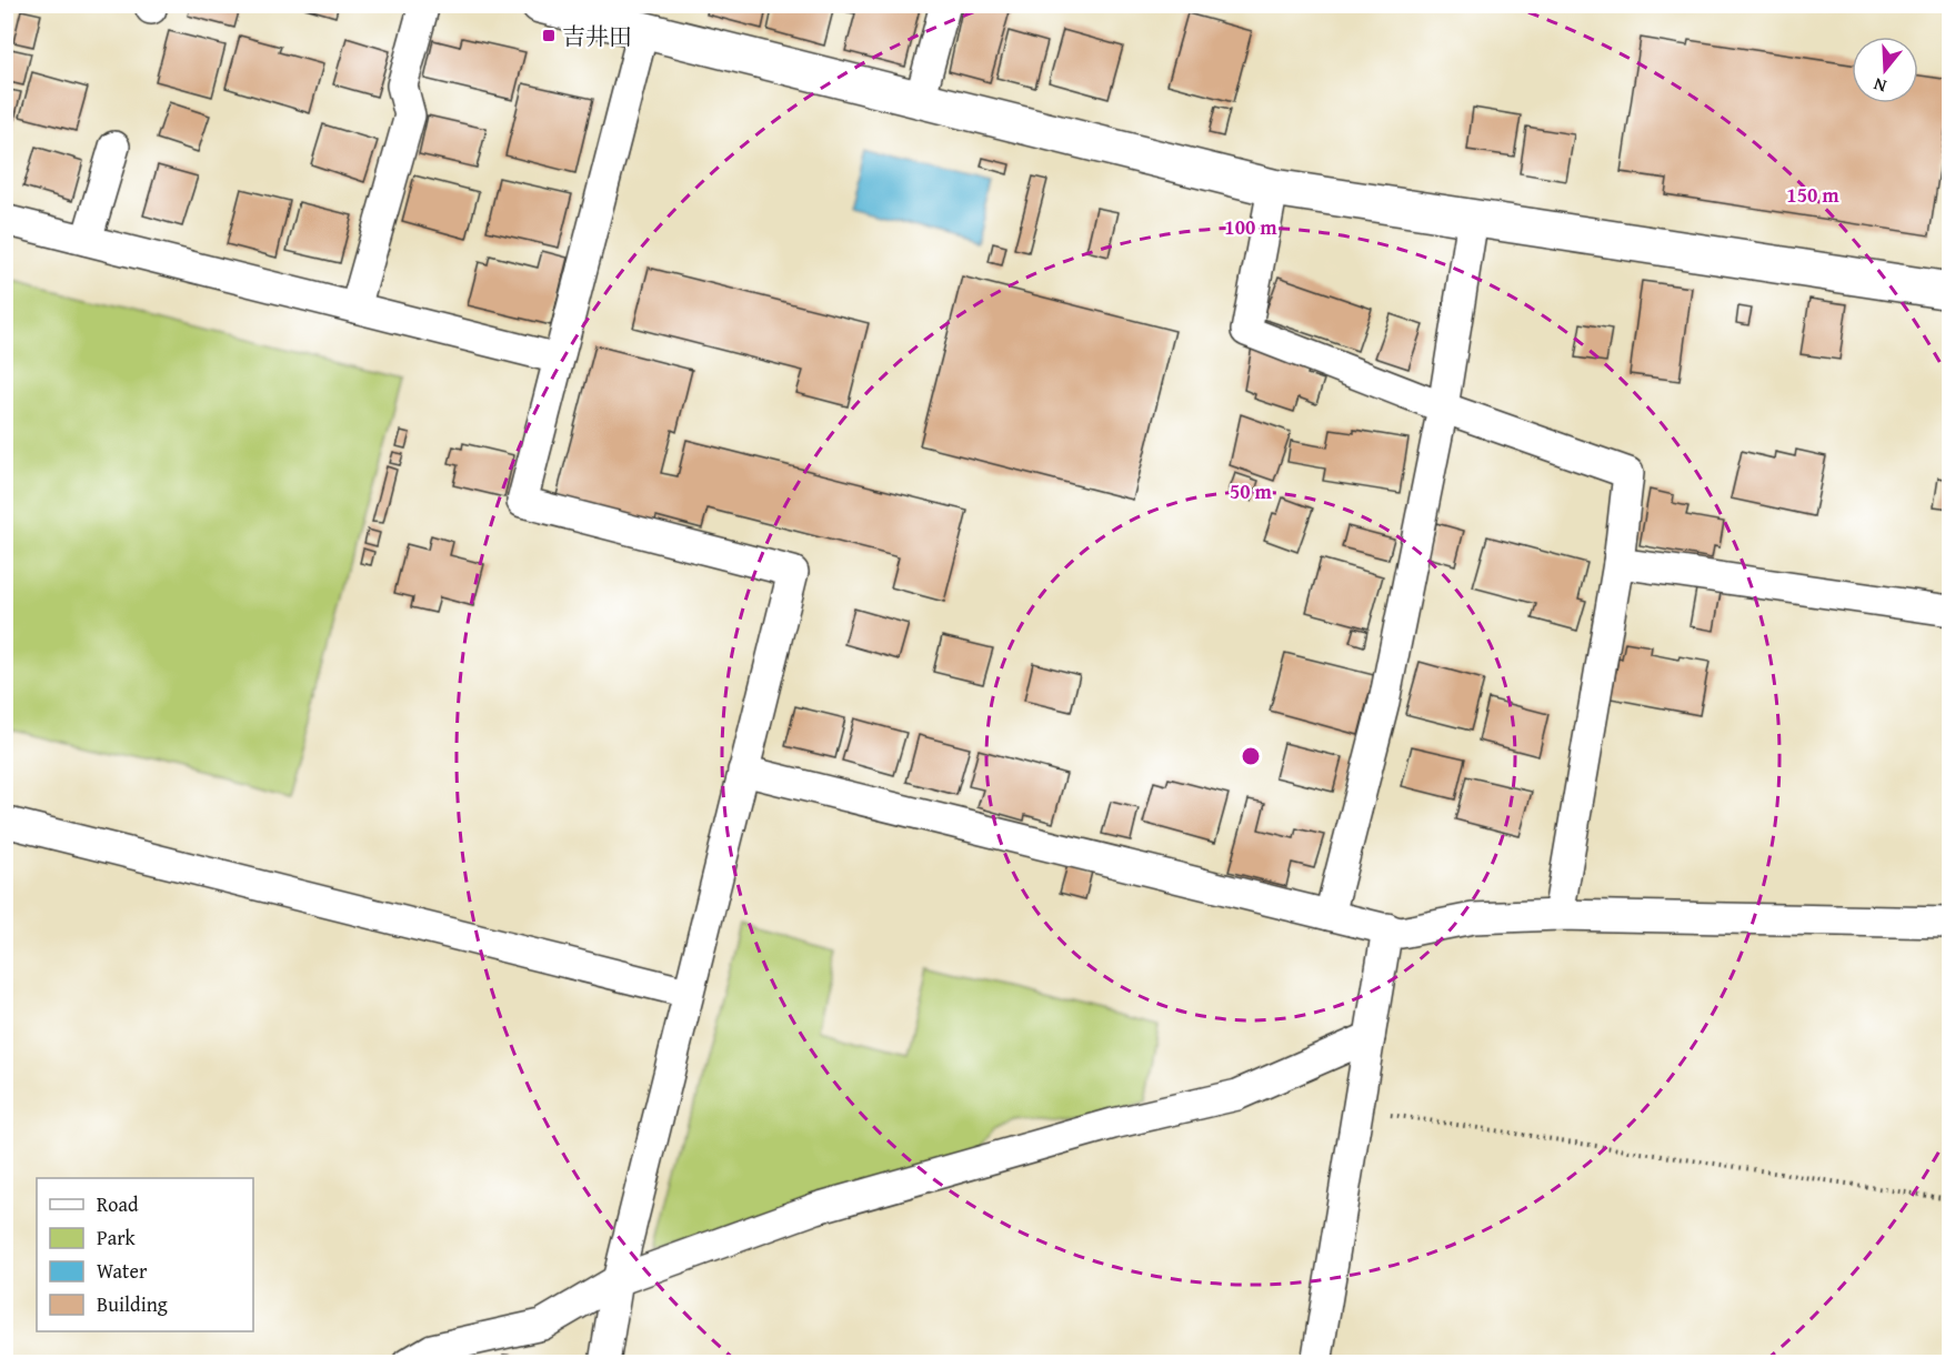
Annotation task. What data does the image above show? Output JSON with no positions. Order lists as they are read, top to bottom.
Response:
{
  "places": {
    "transit": ["吉井田"]
  },
  "legend": [
    "Road",
    "Park",
    "Water",
    "Building"
  ],
  "north": "bottom",
  "rings": ["150 m", "100 m", "50 m"]
}
